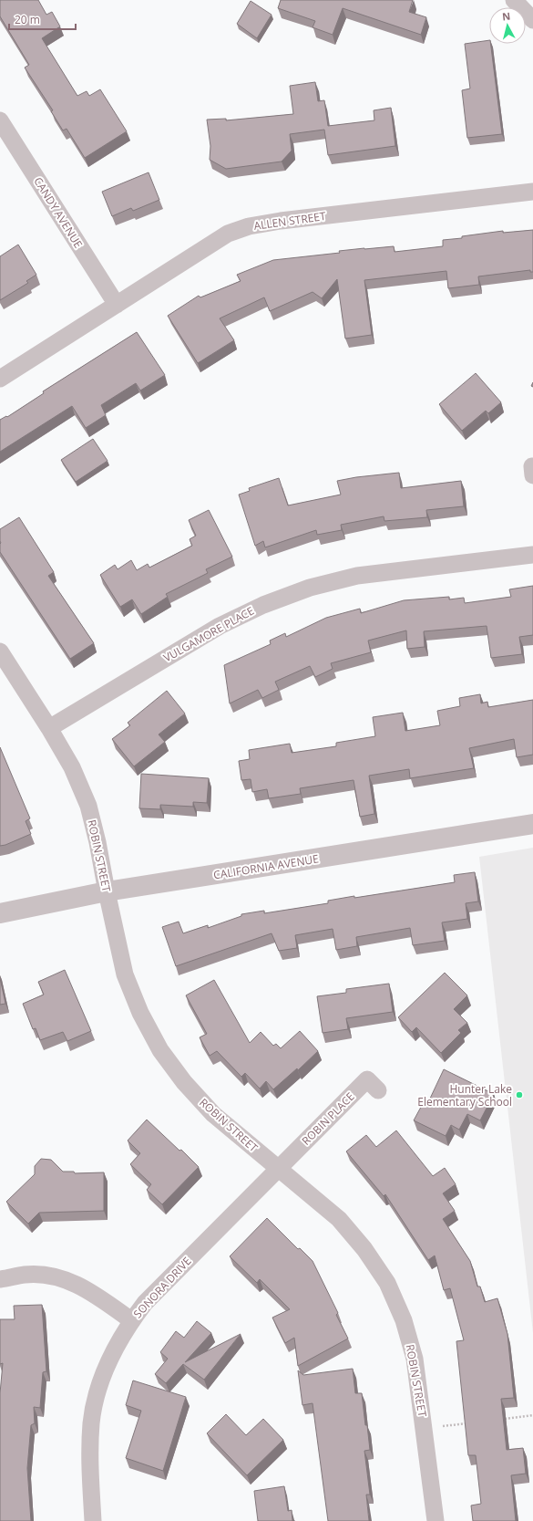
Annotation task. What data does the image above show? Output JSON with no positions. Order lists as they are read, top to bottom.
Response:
{
  "streets": {
    "street": [
      "CANDY AVENUE",
      "ALLEN STREET",
      "VULGAMORE PLACE",
      "ROBIN STREET",
      "CALIFORNIA AVENUE",
      "ROBIN PLACE",
      "SONORA DRIVE"
    ]
  },
  "crossings": [
    ["CANDY AVENUE", "ALLEN STREET"],
    ["VULGAMORE PLACE", "ROBIN STREET"],
    ["ROBIN STREET", "CALIFORNIA AVENUE"],
    ["ROBIN STREET", "ROBIN PLACE"],
    ["ROBIN STREET", "SONORA DRIVE"],
    ["ROBIN PLACE", "SONORA DRIVE"]
  ],
  "places": ["Hunter Lake Elementary School"],
  "scale_bar": "20 m",
  "north": "top"
}
